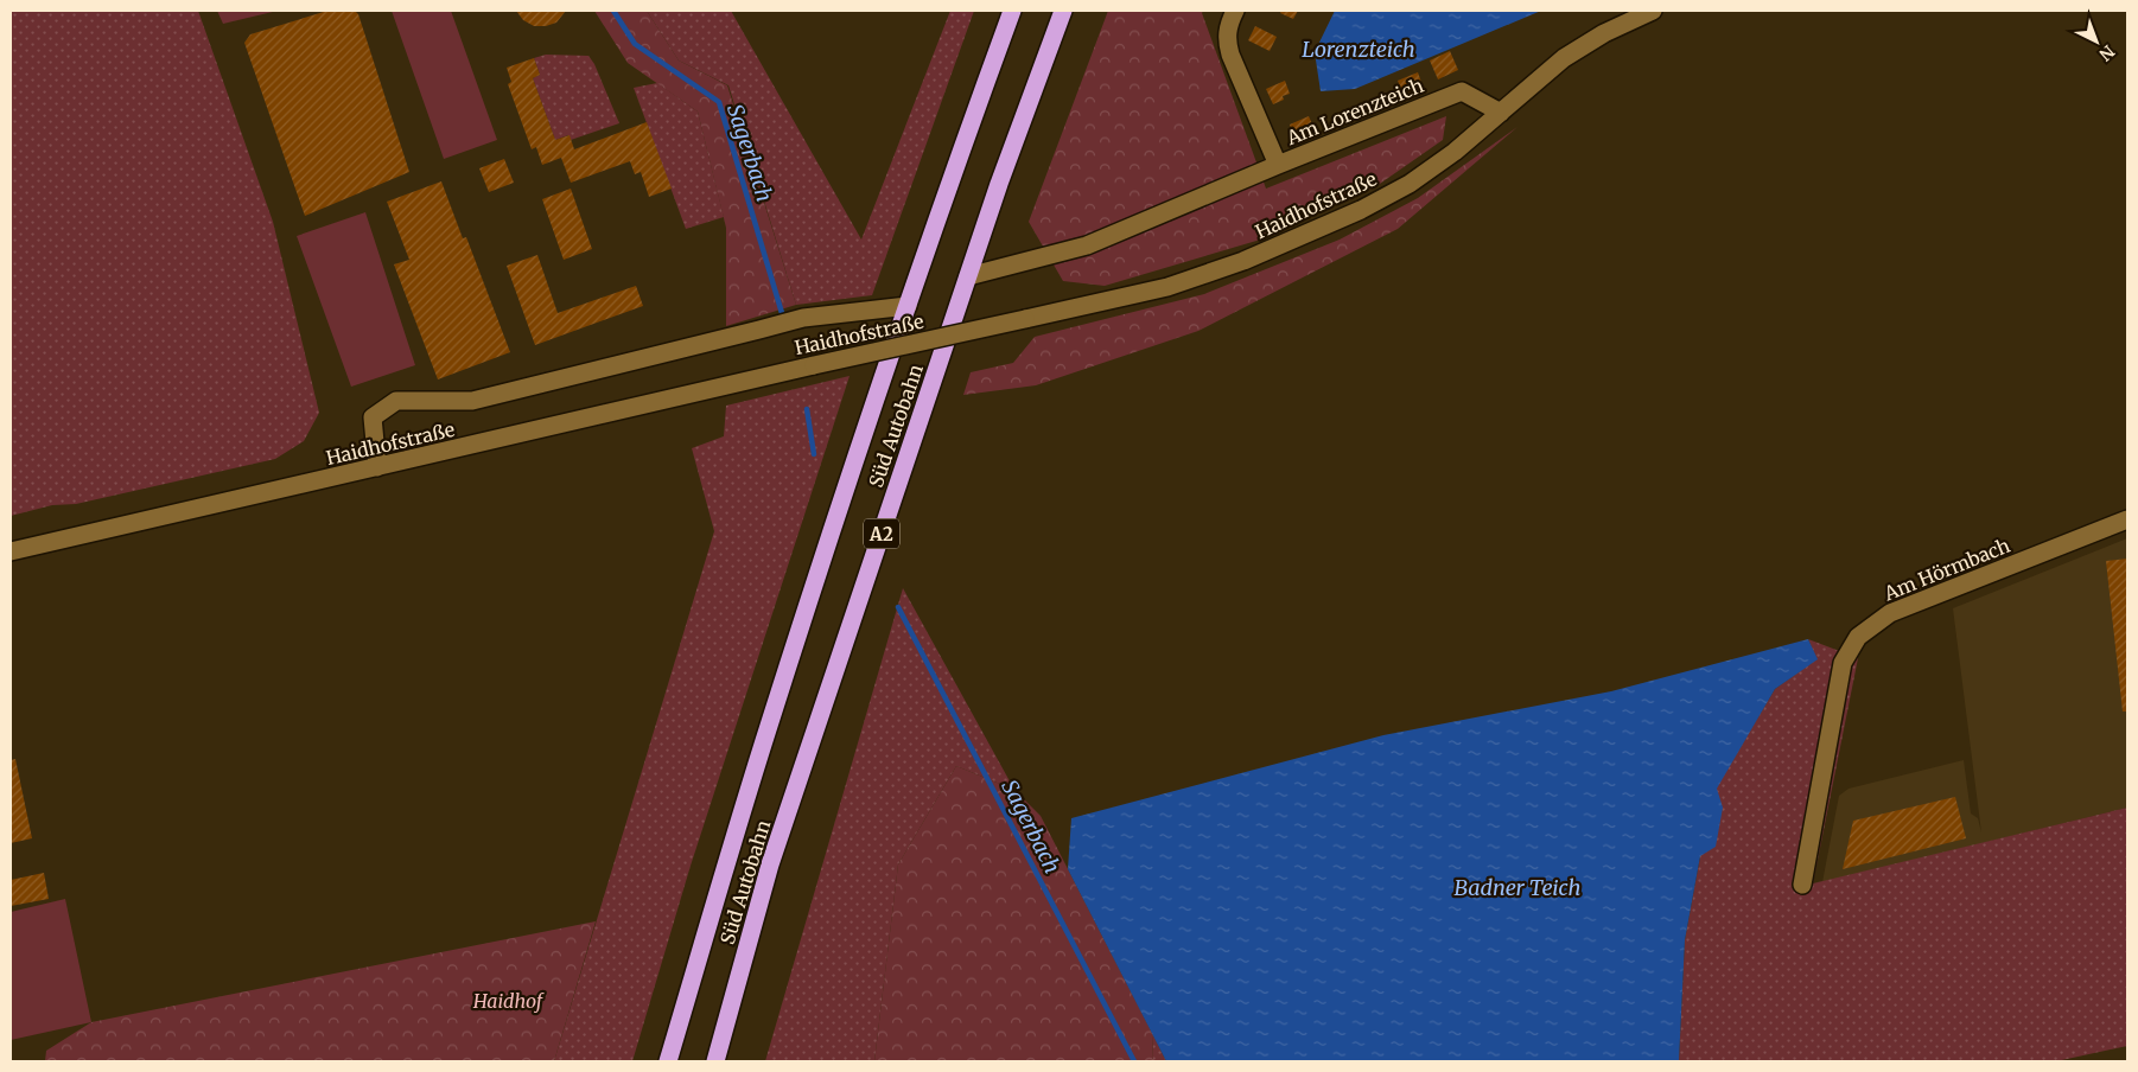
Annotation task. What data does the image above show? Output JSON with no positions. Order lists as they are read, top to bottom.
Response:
{
  "streets": {
    "highway": ["Süd Autobahn", "A2"],
    "street": ["Am Lorenzteich", "Haidhofstraße", "Am Hörmbach"]
  },
  "crossings": [
    ["Am Lorenzteich", "Haidhofstraße"]
  ],
  "water": ["Lorenzteich", "Sagerbach", "Badner Teich"],
  "parks": ["Haidhof"],
  "north": "bottom right"
}
